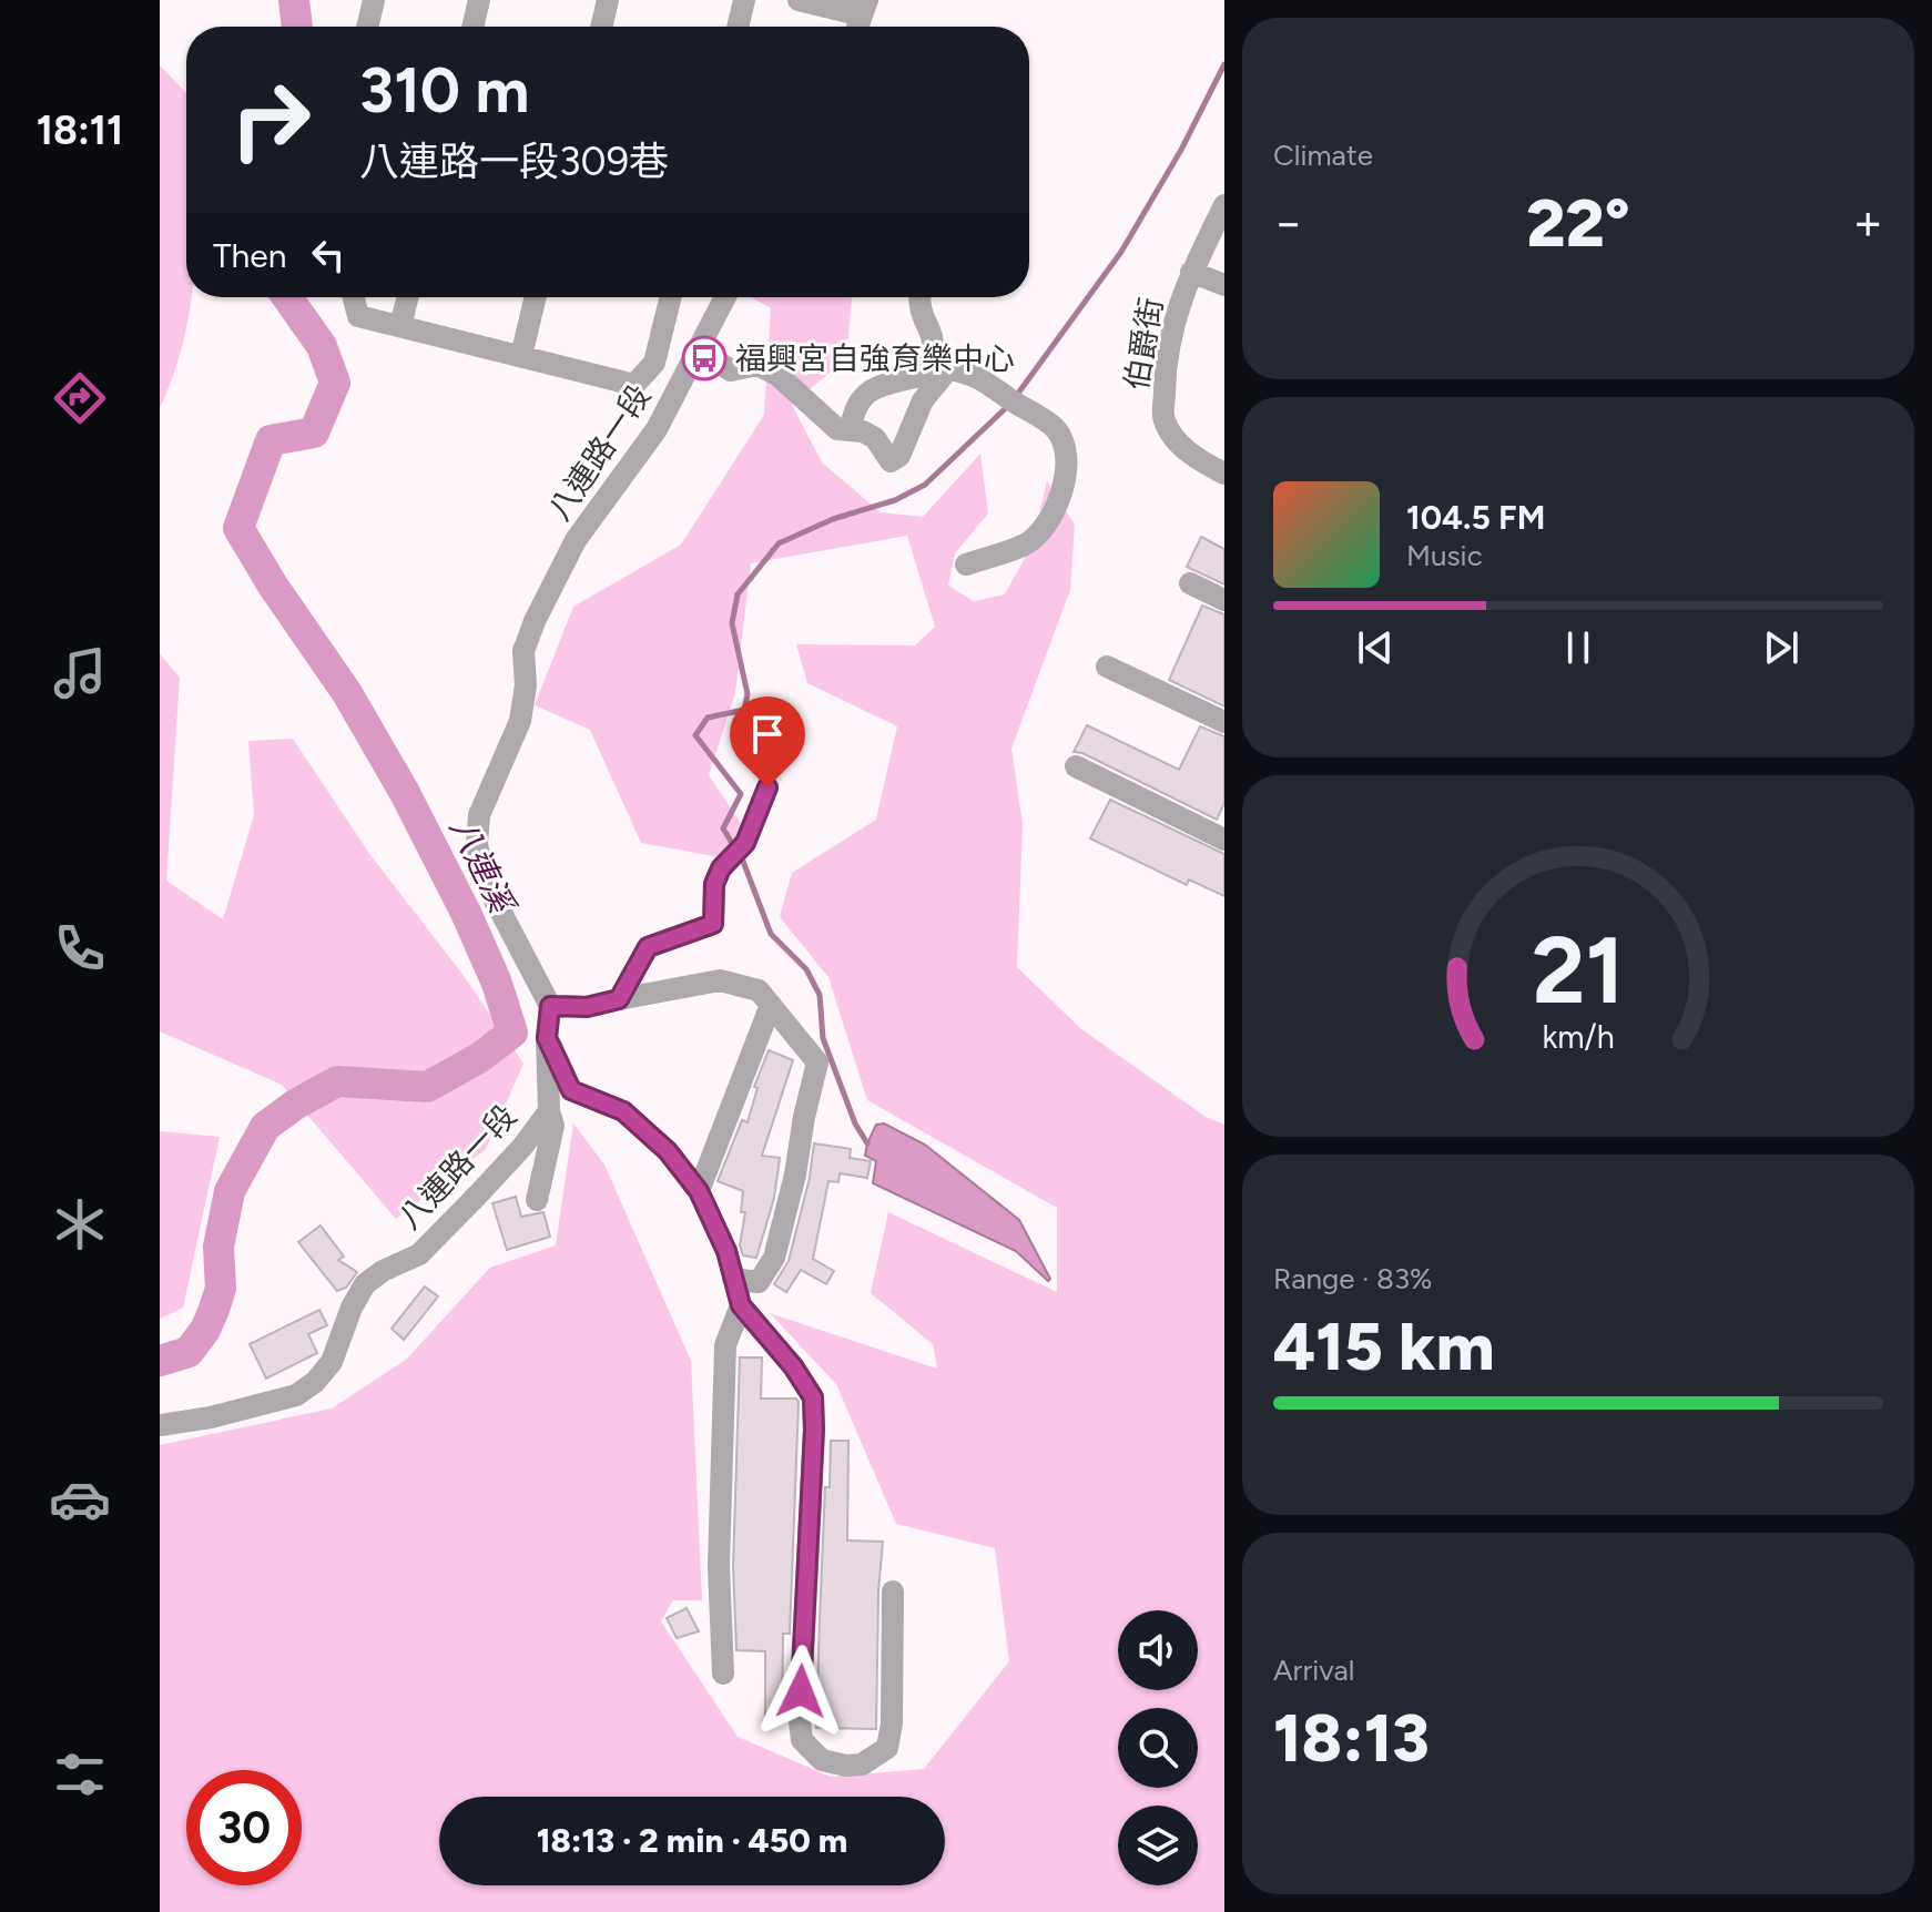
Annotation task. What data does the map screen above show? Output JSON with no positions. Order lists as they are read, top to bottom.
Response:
{
  "streets": {
    "street": ["伯爵街", "八連路一段"]
  },
  "water": ["八連溪"],
  "places": {
    "bus stop": ["福興宮自強育樂中心"]
  },
  "page": {
    "tabs": "18:11",
    "tile": [
      "Climate",
      ["Range · 83%", "415 km"],
      ["Arrival", "18:13"]
    ],
    "turn": ["310 m", "八連路一段309巷"],
    "heat": ["−", "22°", "+"],
    "then": "Then",
    "song": ["104.5 FM", "Music"],
    "limit": "30",
    "trip": "18:13 · 2 min · 450 m",
    "gauge": ["21", "km/h"]
  }
}
